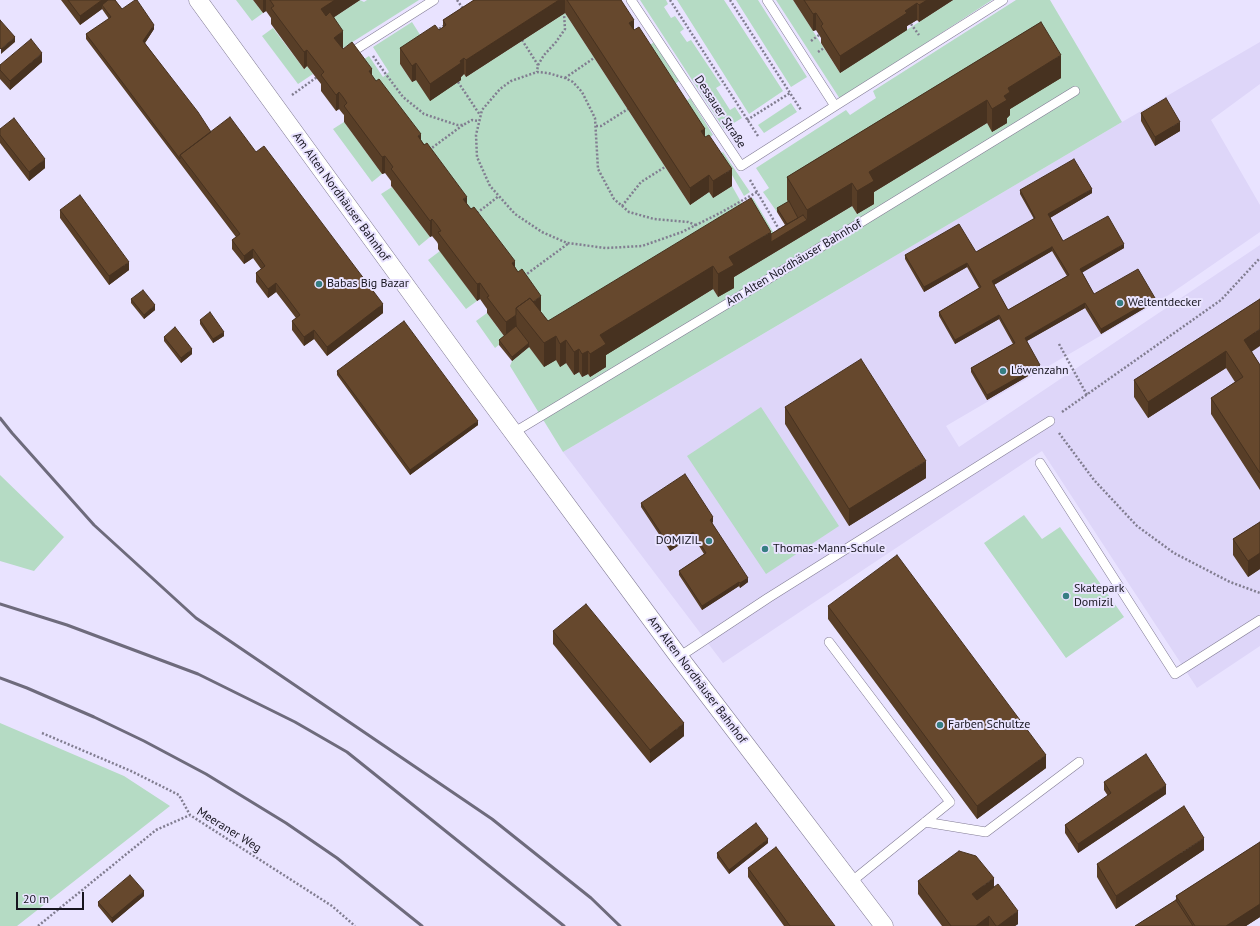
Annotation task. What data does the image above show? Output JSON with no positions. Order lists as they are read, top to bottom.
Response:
{
  "streets": {
    "street": ["Am Alten Nordhäuser Bahnhof"],
    "lane": ["Dessauer Straße"],
    "path": ["Meeraner Weg"]
  },
  "places": [
    "Babas Big Bazar",
    "Weltentdecker",
    "Löwenzahn",
    "DOMIZIL",
    "Thomas-Mann-Schule",
    "Skatepark Domizil",
    "Farben Schultze"
  ],
  "scale_bar": "20 m"
}
